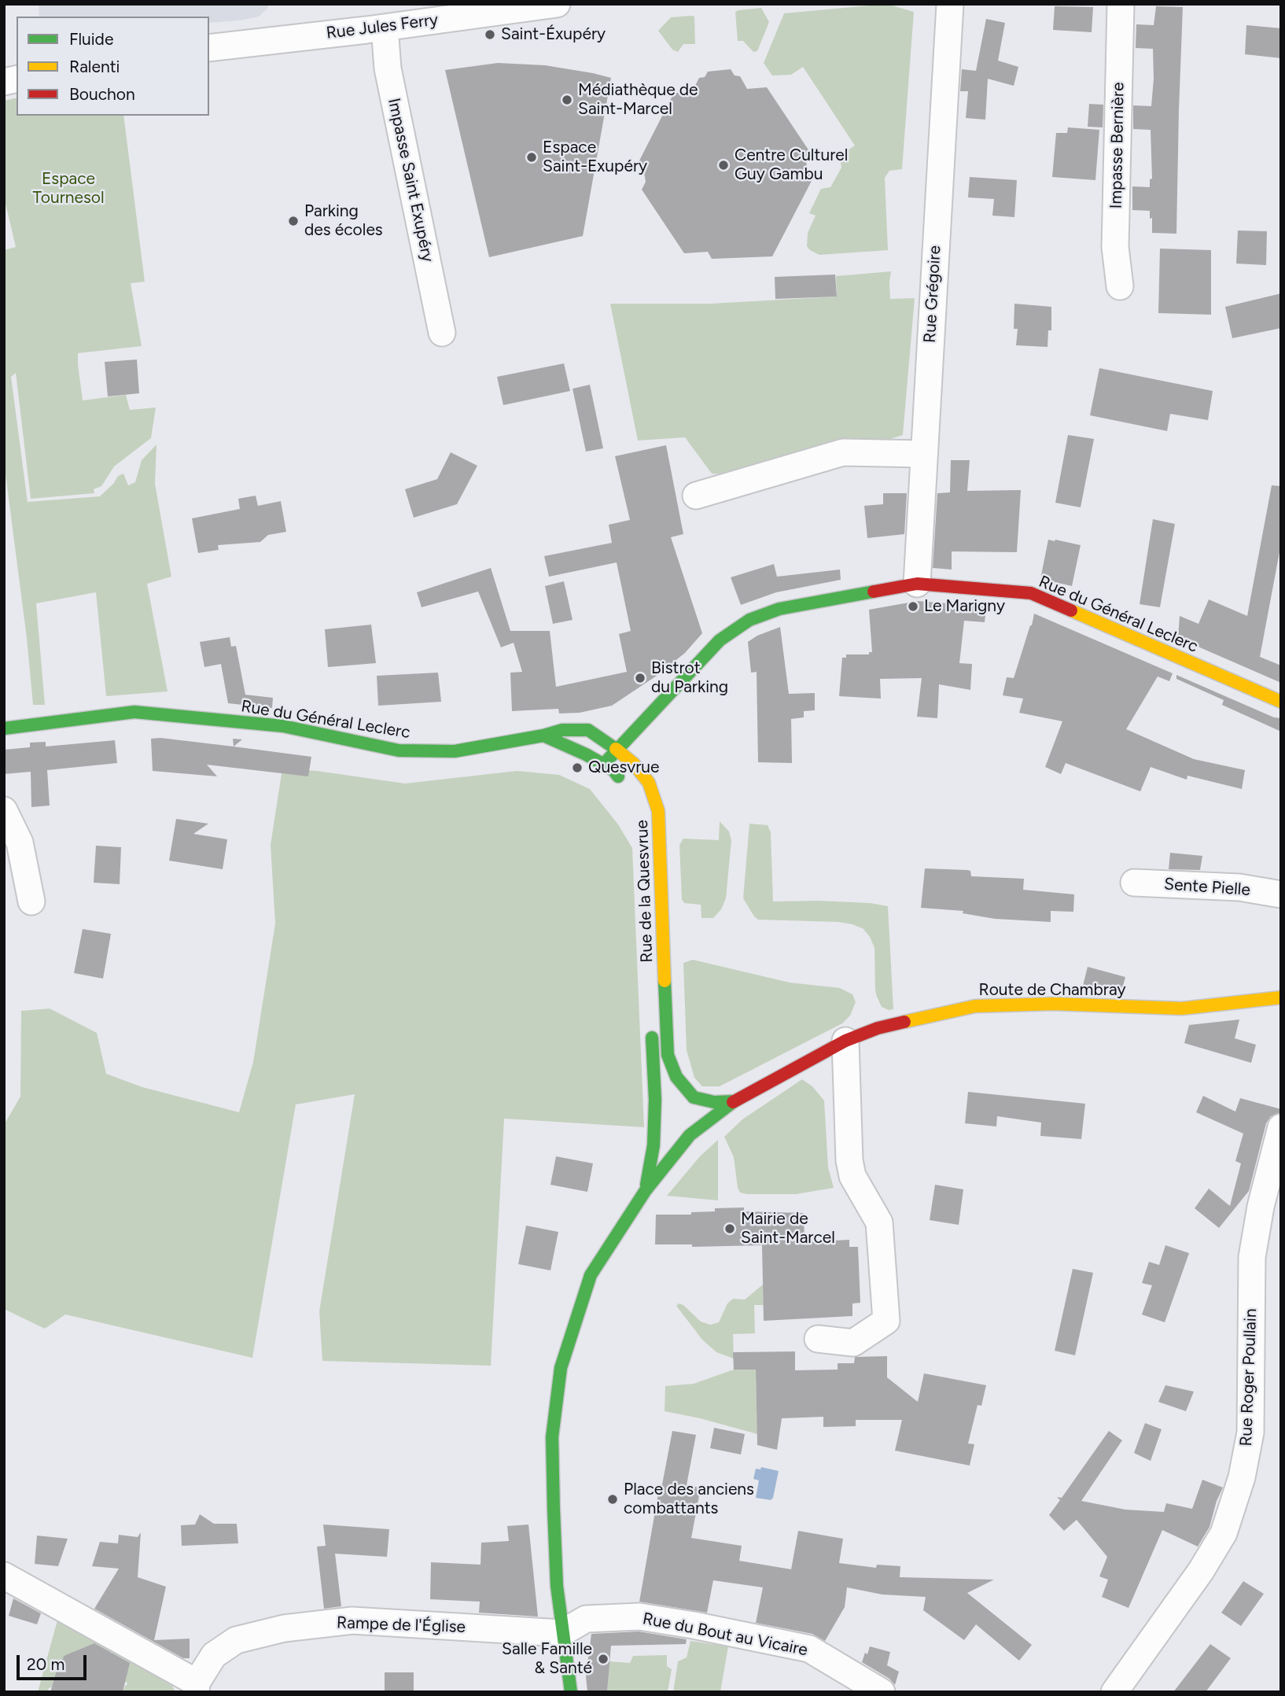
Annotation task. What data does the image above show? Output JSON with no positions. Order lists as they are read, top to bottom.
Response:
{
  "streets": {
    "street": [
      "Rue Jules Ferry",
      "Impasse Bernière",
      "Impasse Saint Exupéry",
      "Rue Grégoire",
      "Rue du Général Leclerc",
      "Sente Pielle",
      "Rue de la Quesvrue",
      "Route de Chambray",
      "Rue Roger Poullain",
      "Rampe de l'Église",
      "Rue du Bout au Vicaire"
    ]
  },
  "crossings": [
    ["Rue Jules Ferry", "Impasse Saint Exupéry"],
    ["Rue Grégoire", "Rue du Général Leclerc"],
    ["Rue du Général Leclerc", "Rue de la Quesvrue"],
    ["Rue de la Quesvrue", "Route de Chambray"],
    ["Rampe de l'Église", "Rue du Bout au Vicaire"]
  ],
  "parks": ["Espace Tournesol"],
  "places": [
    "Saint-Éxupéry",
    "Médiathèque de Saint-Marcel",
    "Espace Saint-Exupéry",
    "Centre Culturel Guy Gambu",
    "Parking des écoles",
    "Le Marigny",
    "Bistrot du Parking",
    "Quesvrue",
    "Mairie de Saint-Marcel",
    "Place des anciens combattants",
    "Salle Famille & Santé"
  ],
  "legend": ["Fluide", "Ralenti", "Bouchon"],
  "scale_bar": "20 m"
}
